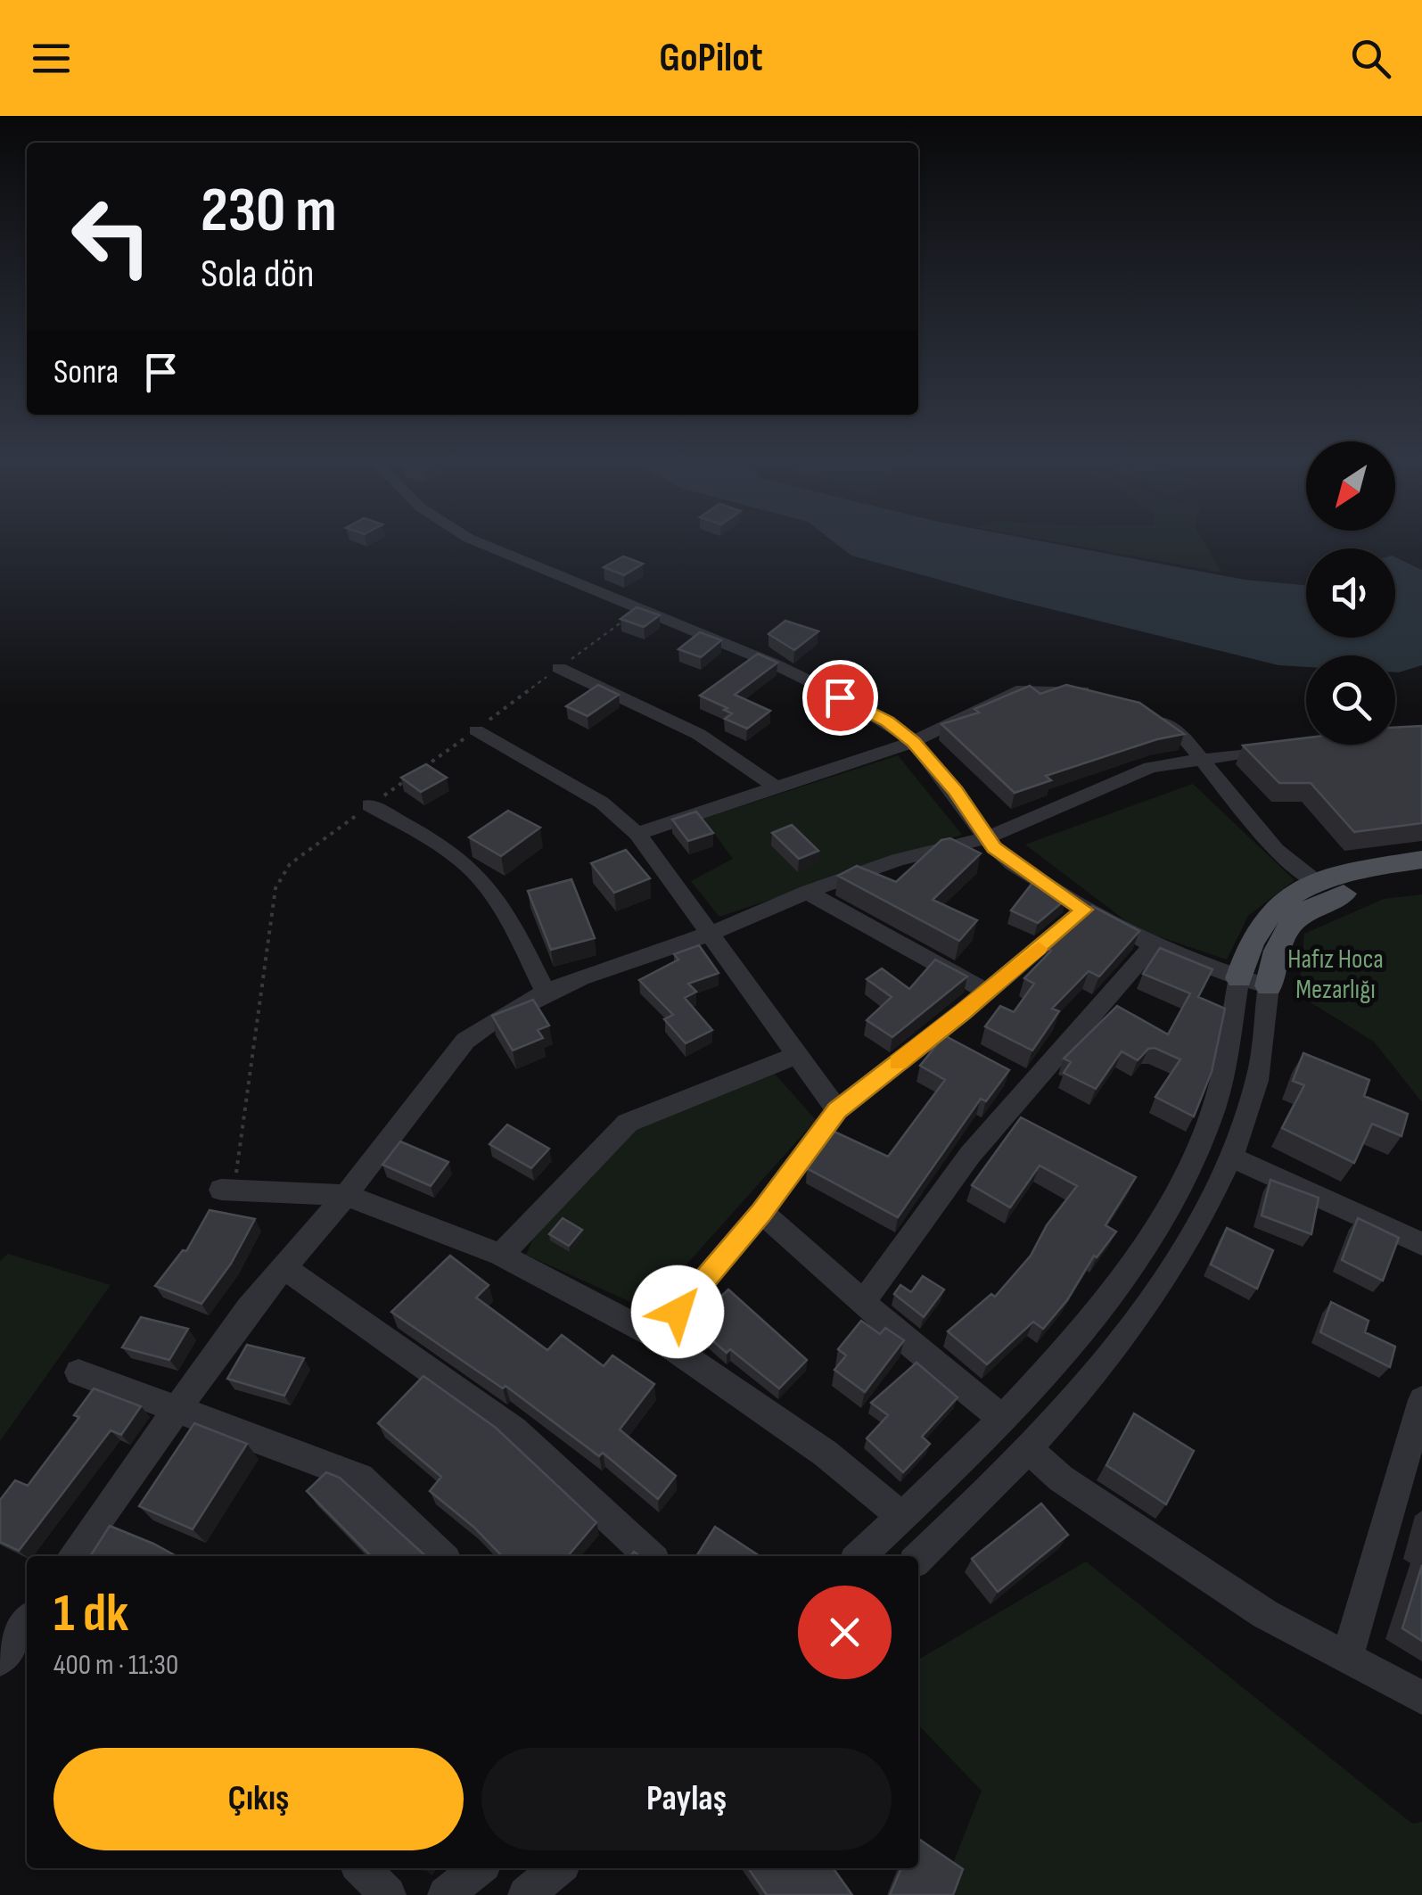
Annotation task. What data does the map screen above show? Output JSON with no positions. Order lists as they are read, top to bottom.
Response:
{
  "parks": ["Hafız Hoca Mezarlığı"],
  "north": "bottom left",
  "page": {
    "header": "GoPilot",
    "turn": ["230 m", "Sola dön"],
    "then": "Sonra",
    "heading": ["1 dk", "400 m · 11:30"],
    "buttons": ["Çıkış", "Paylaş"]
  }
}
